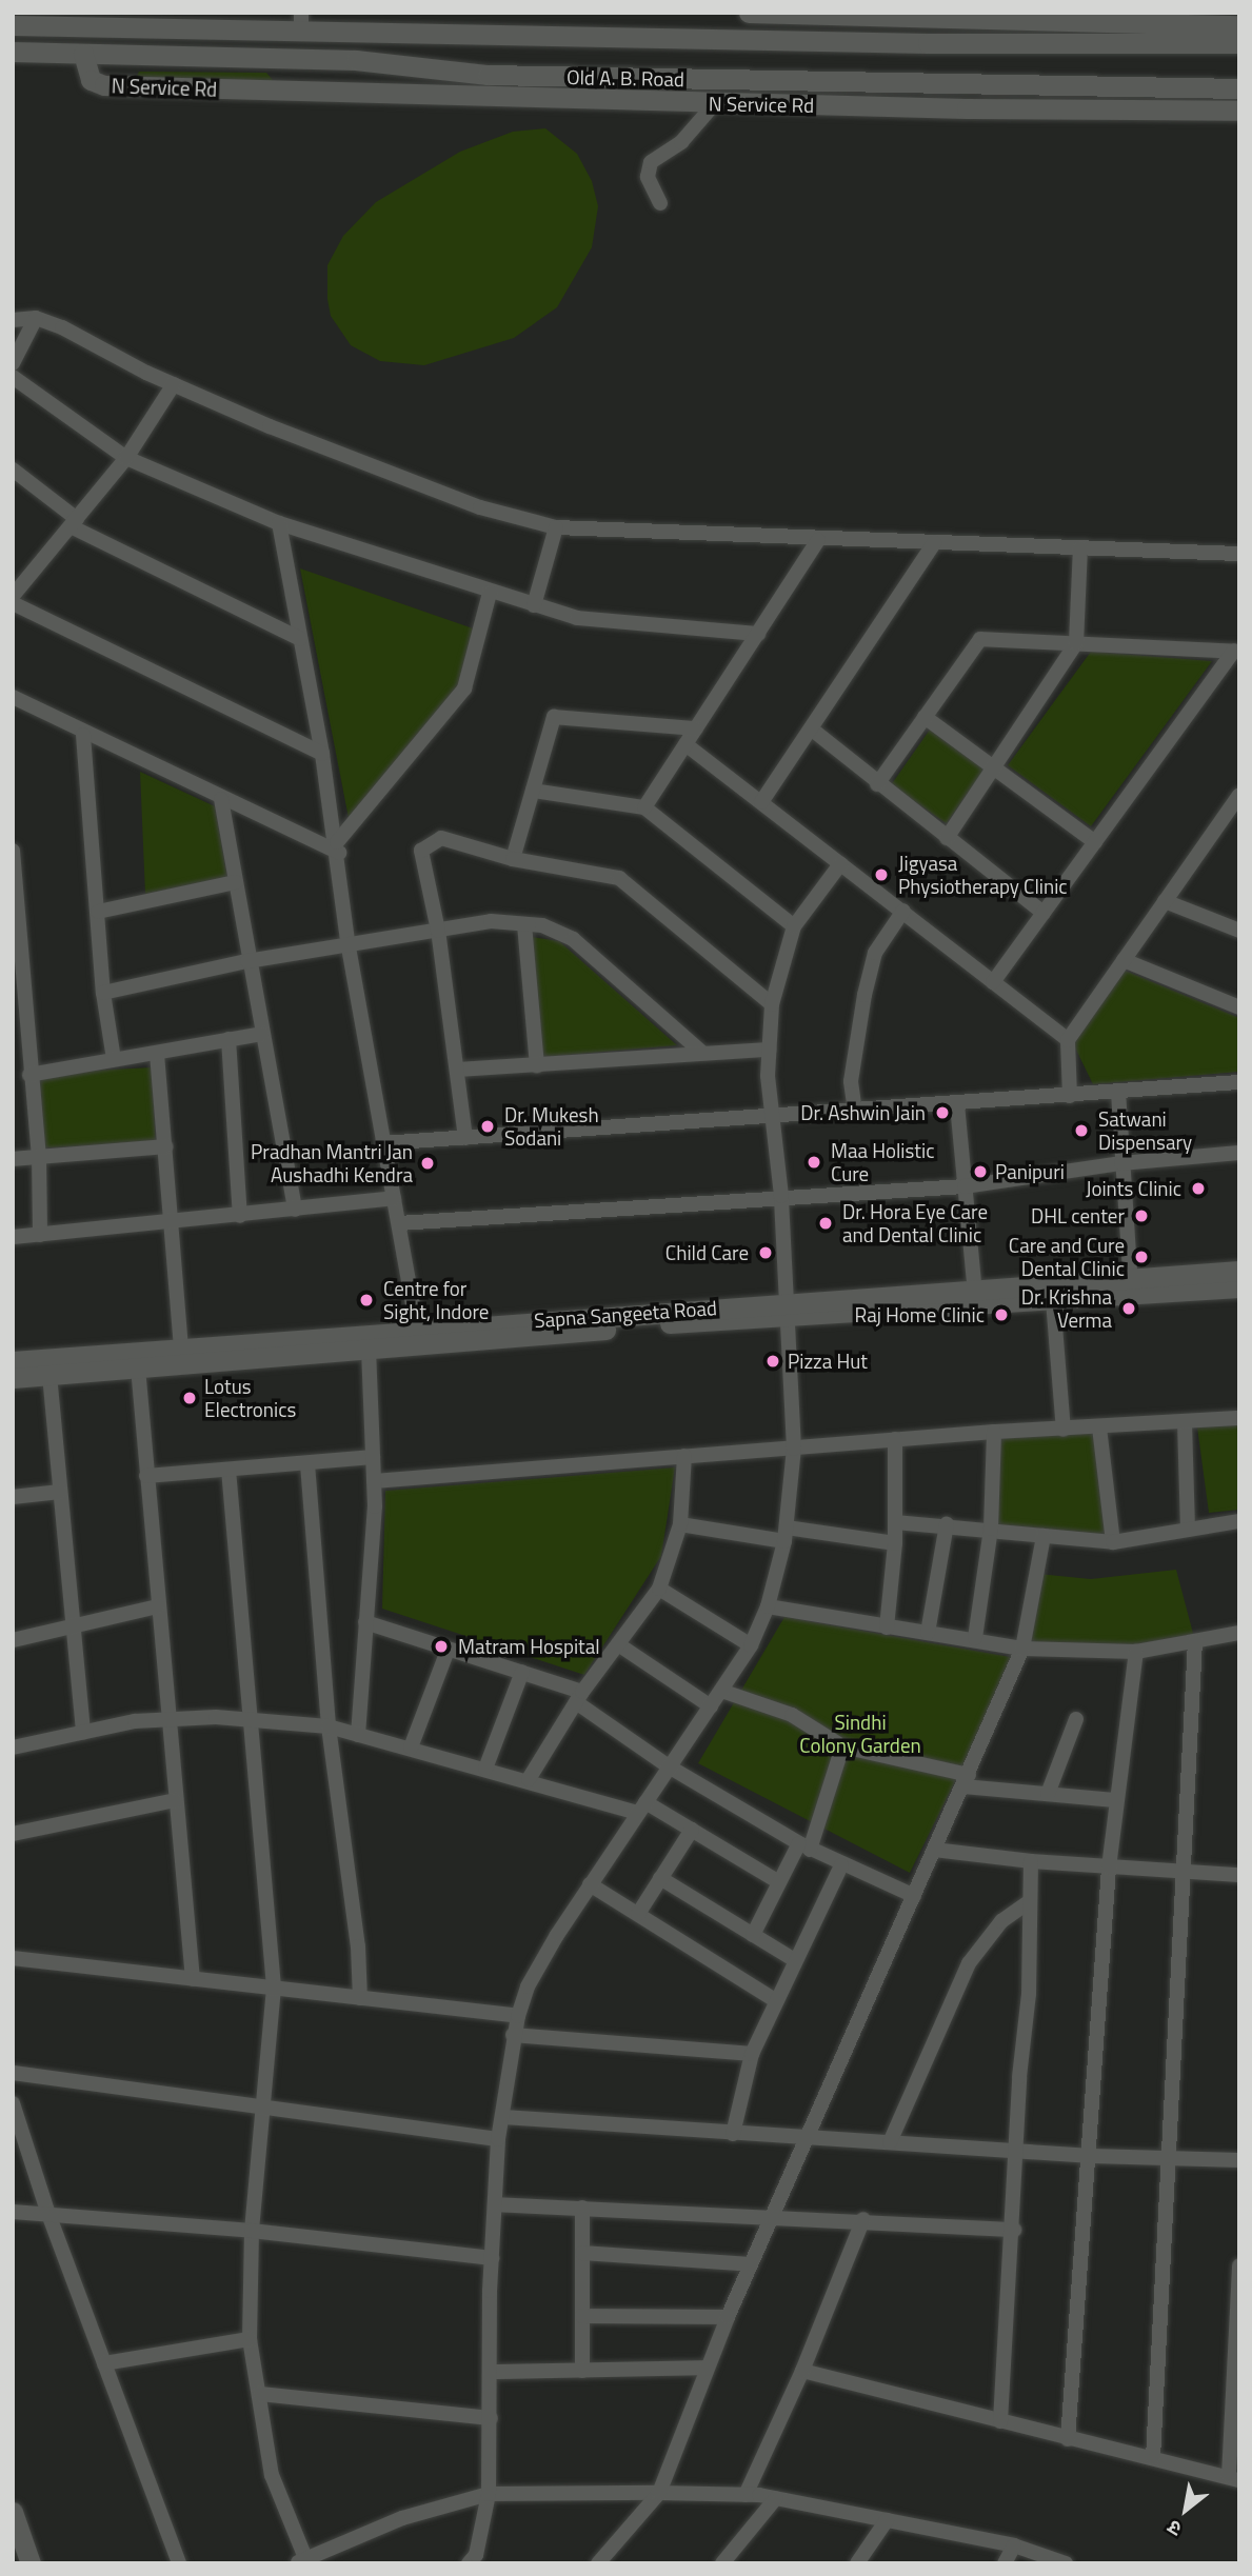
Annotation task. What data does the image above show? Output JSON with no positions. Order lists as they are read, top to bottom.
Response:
{
  "streets": {
    "main road": ["Old A. B. Road", "N Service Rd", "Sapna Sangeeta Road"]
  },
  "crossings": [
    ["Old A. B. Road", "N Service Rd"]
  ],
  "parks": ["Sindhi Colony Garden"],
  "places": [
    "Jigyasa Physiotherapy Clinic",
    "Dr. Ashwin Jain",
    "Dr. Mukesh Sodani",
    "Satwani Dispensary",
    "Maa Holistic Cure",
    "Pradhan Mantri Jan Aushadhi Kendra",
    "Panipuri",
    "Joints Clinic",
    "DHL center",
    "Dr. Hora Eye Care and Dental Clinic",
    "Child Care",
    "Care and Cure Dental Clinic",
    "Centre for Sight, Indore",
    "Dr. Krishna Verma",
    "Raj Home Clinic",
    "Pizza Hut",
    "Lotus Electronics",
    "Matram Hospital"
  ],
  "north": "bottom left"
}
